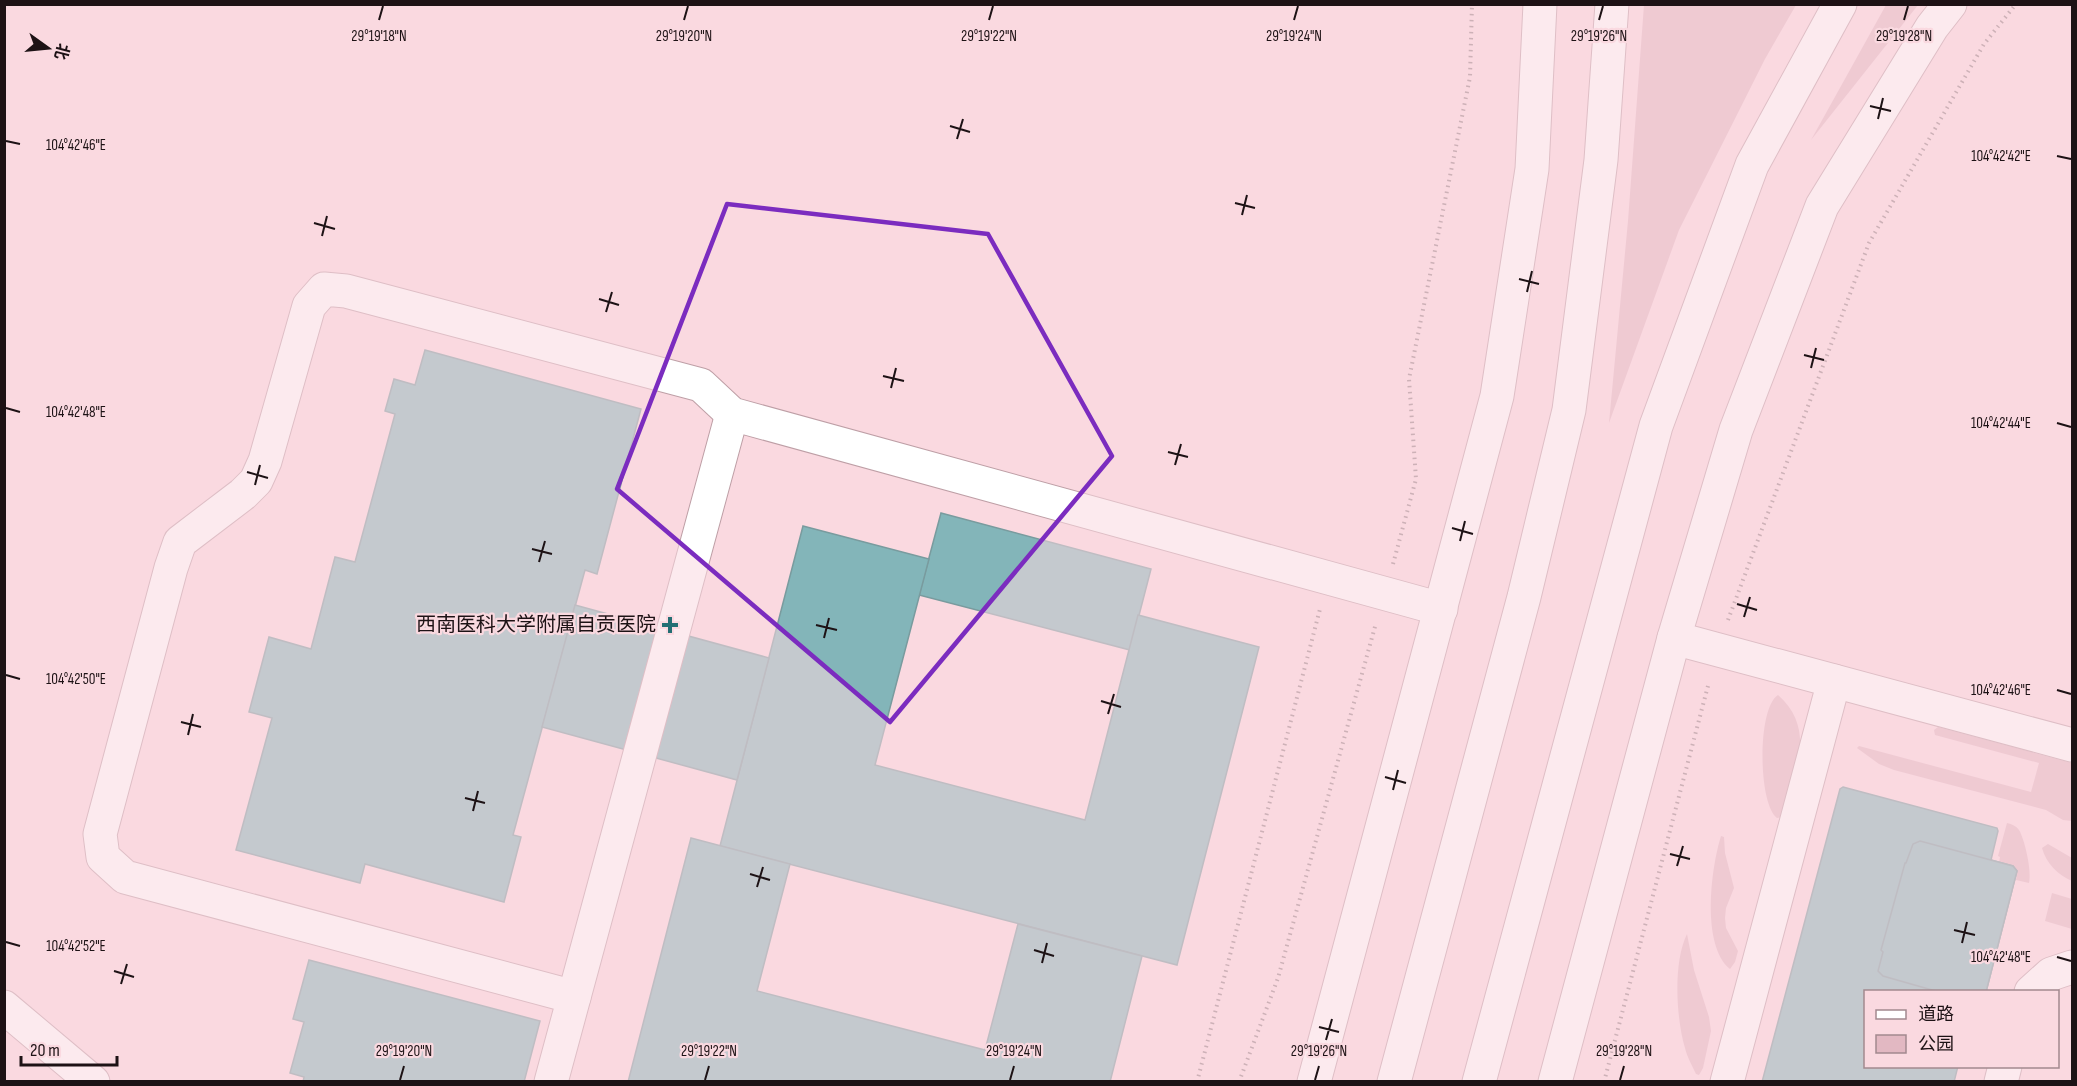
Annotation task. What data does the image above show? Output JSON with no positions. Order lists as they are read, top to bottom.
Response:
{
  "places": {
    "health": ["西南医科大学附属自贡医院"]
  },
  "legend": ["道路", "公园"],
  "scale_bar": "20 m",
  "north": "right",
  "coordinates": [
    "29°19'18\"N",
    "29°19'20\"N",
    "29°19'22\"N",
    "29°19'24\"N",
    "29°19'26\"N",
    "29°19'28\"N",
    "104°42'46\"E",
    "104°42'42\"E",
    "104°42'48\"E",
    "104°42'44\"E",
    "104°42'50\"E",
    "104°42'52\"E"
  ]
}
